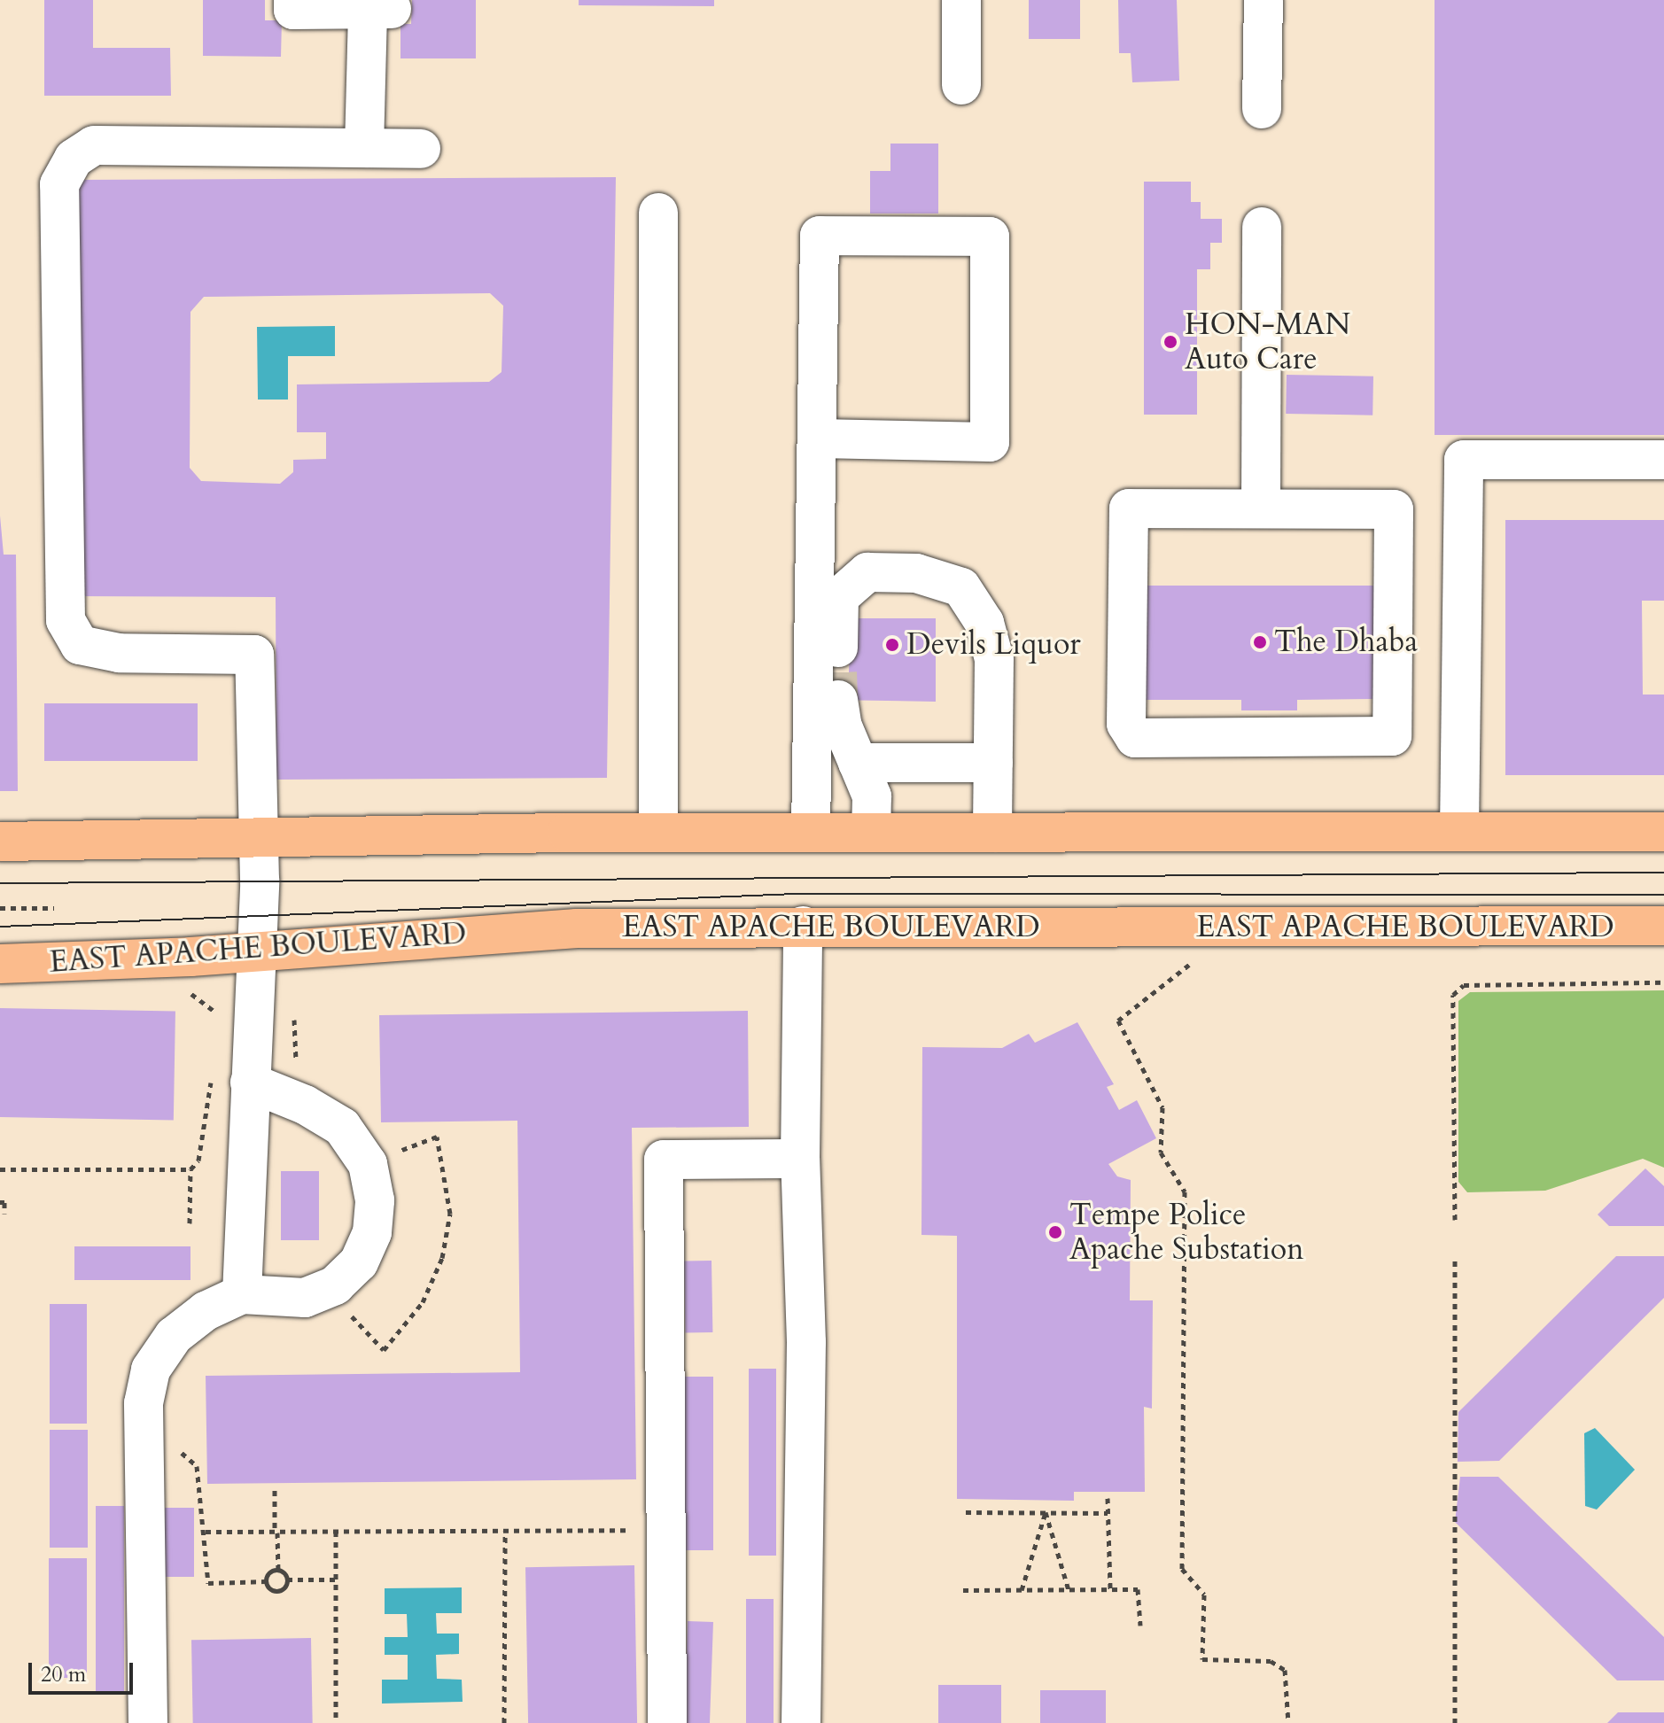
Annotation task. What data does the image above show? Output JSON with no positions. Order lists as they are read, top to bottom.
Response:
{
  "streets": {
    "main road": ["EAST APACHE BOULEVARD"]
  },
  "places": [
    "HON-MAN Auto Care",
    "The Dhaba",
    "Devils Liquor",
    "Tempe Police Apache Substation"
  ],
  "scale_bar": "20 m"
}
